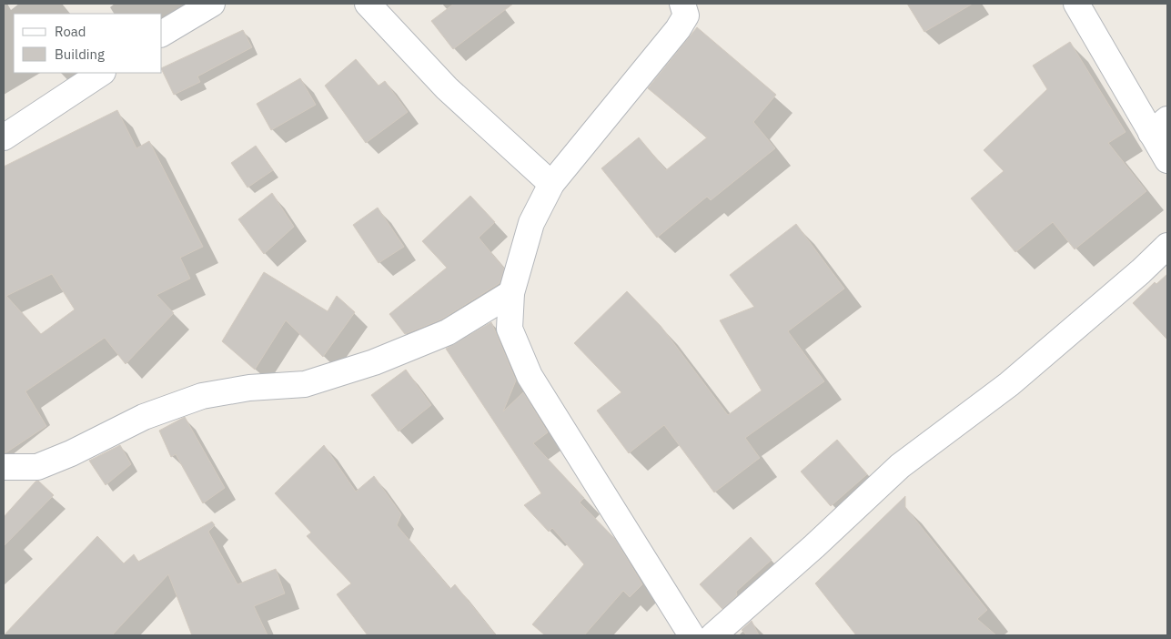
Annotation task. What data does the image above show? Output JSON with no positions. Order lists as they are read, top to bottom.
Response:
{
  "legend": ["Road", "Building"]
}
